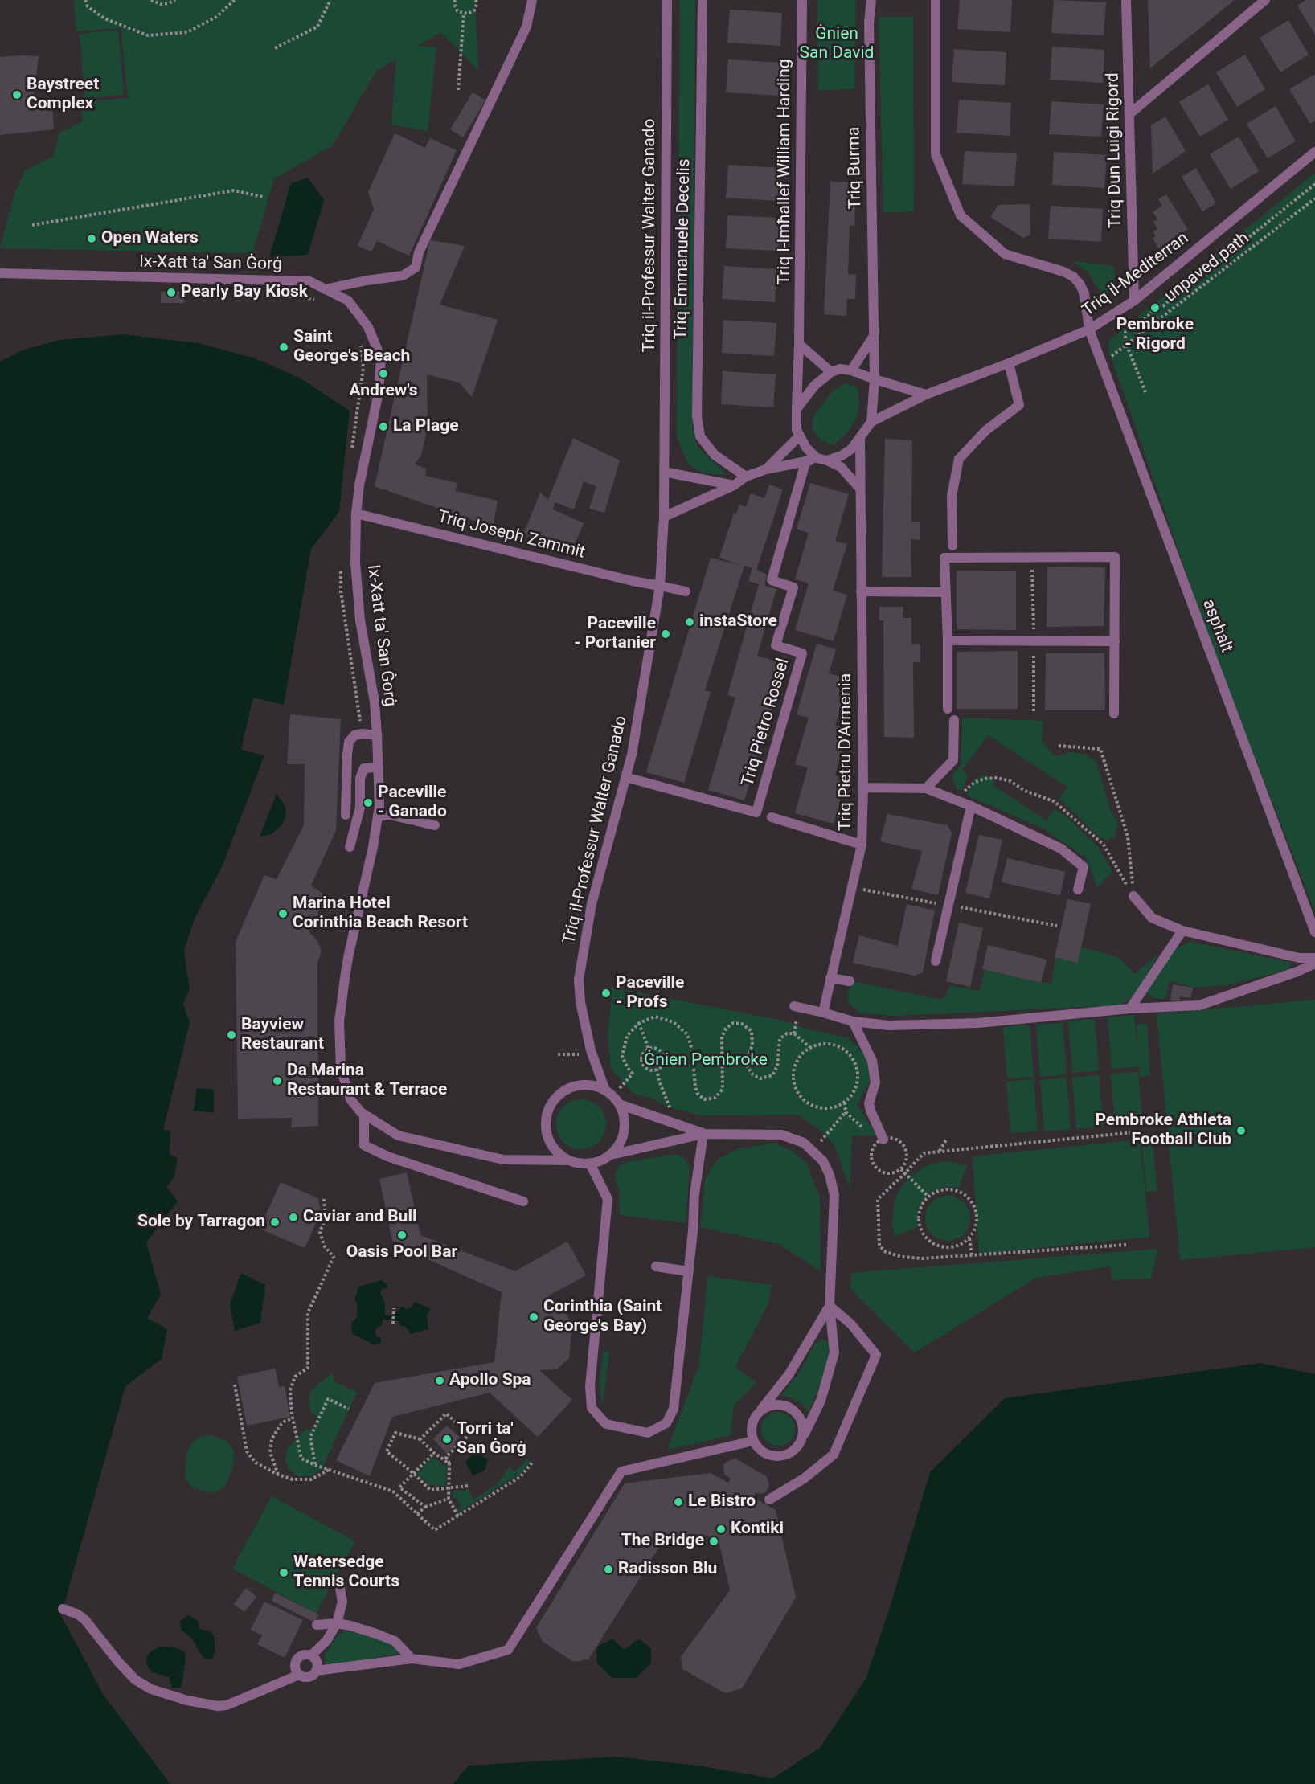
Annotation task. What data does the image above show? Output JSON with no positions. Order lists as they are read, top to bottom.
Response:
{
  "streets": {
    "street": [
      "Triq Dun Luigi Rigord",
      "Triq Burma",
      "Triq l-Imħallef William Harding",
      "Triq il-Professur Walter Ganado",
      "Triq Emmanuele Decelis",
      "Ix-Xatt ta' San Ġorġ",
      "Triq il-Mediterran",
      "Triq Joseph Zammit",
      "asphalt",
      "Triq Pietro Rossel",
      "Triq Pietru D'Armenia"
    ],
    "path": ["unpaved path"]
  },
  "crossings": [
    ["Triq Dun Luigi Rigord", "Triq il-Mediterran"],
    ["Triq Burma", "Triq l-Imħallef William Harding"],
    ["Triq Burma", "Triq il-Mediterran"],
    ["Triq Burma", "Triq Pietru D'Armenia"],
    ["Triq l-Imħallef William Harding", "Triq il-Mediterran"],
    ["Triq l-Imħallef William Harding", "Triq Pietru D'Armenia"],
    ["Triq il-Professur Walter Ganado", "Ix-Xatt ta' San Ġorġ"],
    ["Triq il-Professur Walter Ganado", "Triq Joseph Zammit"],
    ["Triq il-Professur Walter Ganado", "Triq Pietro Rossel"],
    ["Ix-Xatt ta' San Ġorġ", "Triq Joseph Zammit"],
    ["Triq il-Mediterran", "asphalt"],
    ["Triq il-Mediterran", "Triq Pietru D'Armenia"]
  ],
  "parks": ["Ġnien San David", "Ġnien Pembroke"],
  "places": [
    "Baystreet Complex",
    "Open Waters",
    "Pearly Bay Kiosk",
    "Pembroke - Rigord",
    "Saint George's Beach",
    "Andrew's",
    "La Plage",
    "instaStore",
    "Paceville - Portanier",
    "Paceville - Ganado",
    "Marina Hotel Corinthia Beach Resort",
    "Paceville - Profs",
    "Bayview Restaurant",
    "Da Marina Restaurant & Terrace",
    "Pembroke Athleta Football Club",
    "Caviar and Bull",
    "Sole by Tarragon",
    "Oasis Pool Bar",
    "Corinthia (Saint George's Bay)",
    "Apollo Spa",
    "Torri ta' San Ġorġ",
    "Le Bistro",
    "Kontiki",
    "The Bridge",
    "Radisson Blu",
    "Watersedge Tennis Courts"
  ]
}
